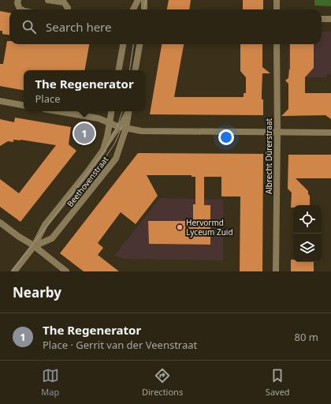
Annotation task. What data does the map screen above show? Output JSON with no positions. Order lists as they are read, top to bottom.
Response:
{
  "streets": {
    "street": ["Albrecht Dürerstraat", "Beethovenstraat"]
  },
  "places": ["Hervormd Lyceum Zuid"],
  "page": {
    "search": "Search here",
    "popup": ["The Regenerator", "Place"],
    "pins": "1",
    "heading": "Nearby",
    "list": [
      {
        "mark": "1",
        "name": "The Regenerator",
        "note": "Place · Gerrit van der Veenstraat",
        "value": "80 m"
      }
    ],
    "nav": ["Map", "Directions", "Saved"]
  }
}
